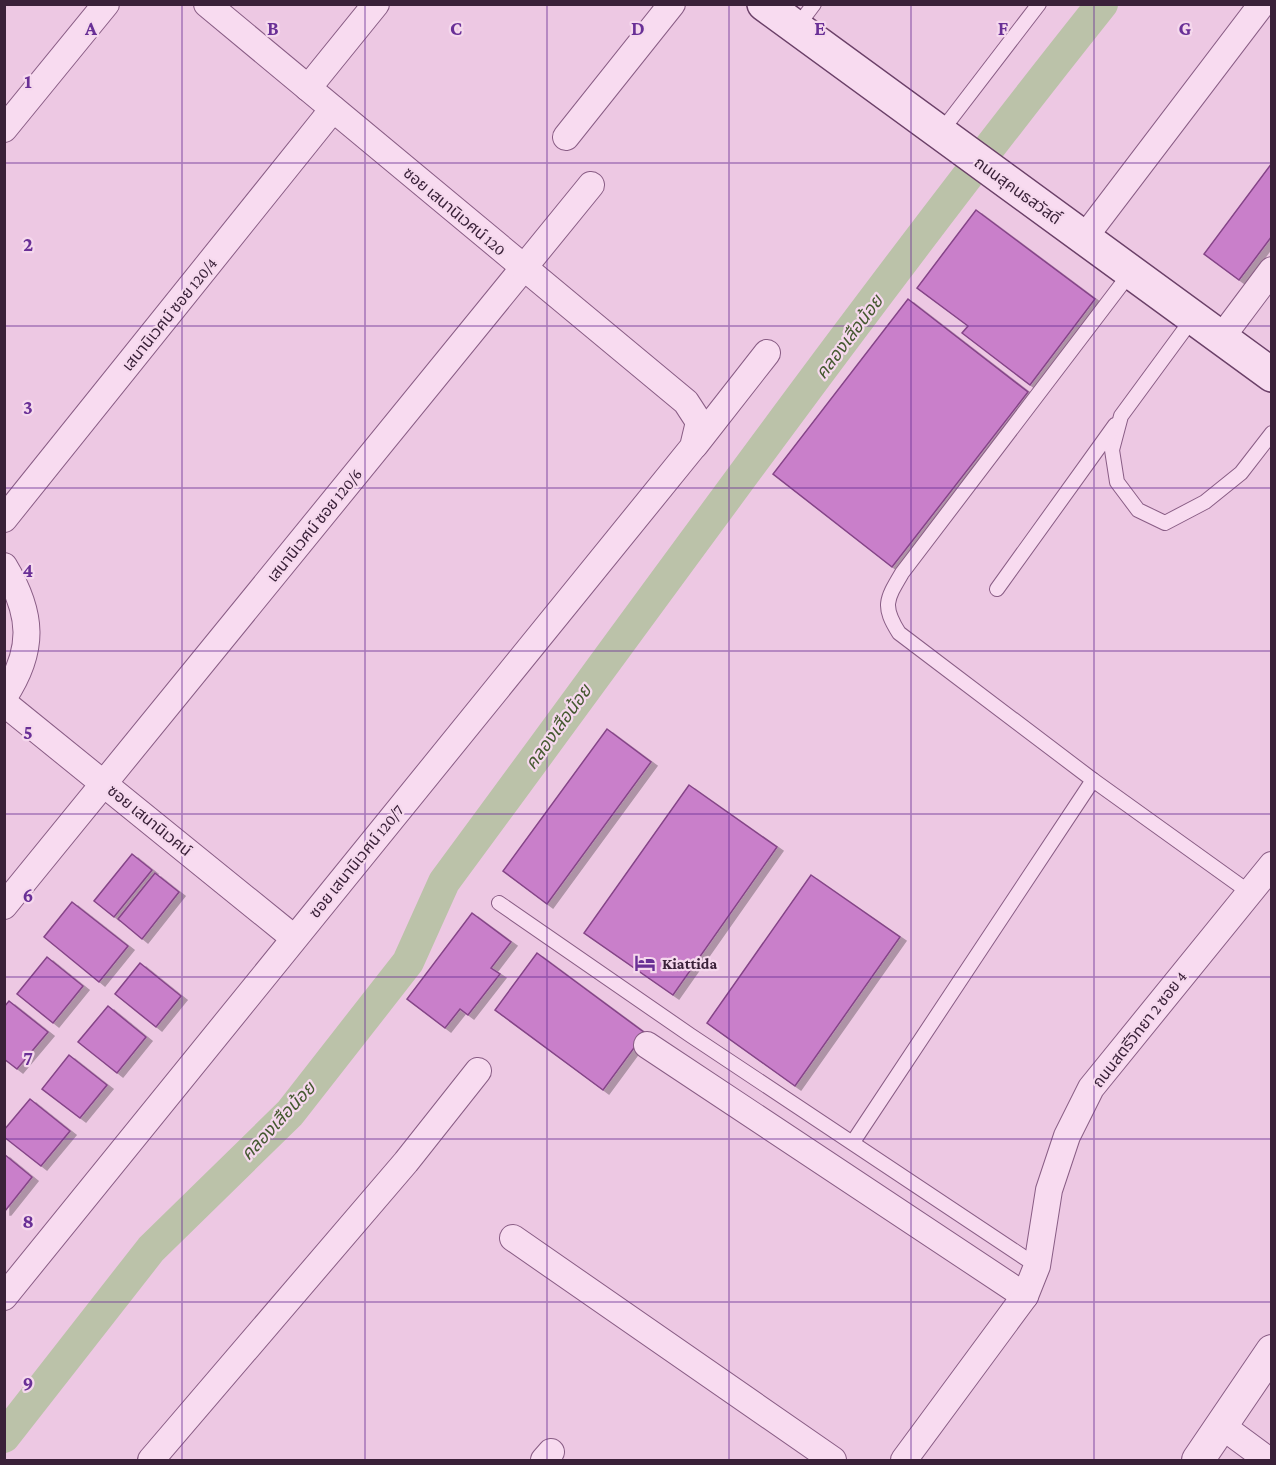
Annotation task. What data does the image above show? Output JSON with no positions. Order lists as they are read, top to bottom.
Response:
{
  "streets": {
    "main road": ["ถนนสุคนธสวัสดิ์"],
    "street": [
      "ซอย เสนานิเวศน์ 120",
      "เสนานิเวศน์ ซอย 120/4",
      "เสนานิเวศน์ ซอย 120/6",
      "ซอย เสนานิเวศน์",
      "ซอย เสนานิเวศน์ 120/7",
      "ถนนสตรีวิทยา 2 ซอย 4"
    ]
  },
  "crossings": [
    ["ซอย เสนานิเวศน์ 120", "เสนานิเวศน์ ซอย 120/4"],
    ["ซอย เสนานิเวศน์ 120", "เสนานิเวศน์ ซอย 120/6"],
    ["ซอย เสนานิเวศน์ 120", "ซอย เสนานิเวศน์ 120/7"],
    ["เสนานิเวศน์ ซอย 120/6", "ซอย เสนานิเวศน์"],
    ["ซอย เสนานิเวศน์", "ซอย เสนานิเวศน์ 120/7"]
  ],
  "water": ["คลองเสือน้อย"],
  "places": {
    "hotel": ["Kiattida"]
  },
  "grid": {
    "columns": [
      "A",
      "B",
      "C",
      "D",
      "E",
      "F",
      "G"
    ],
    "rows": [
      "1",
      "2",
      "3",
      "4",
      "5",
      "6",
      "7",
      "8",
      "9"
    ]
  }
}
